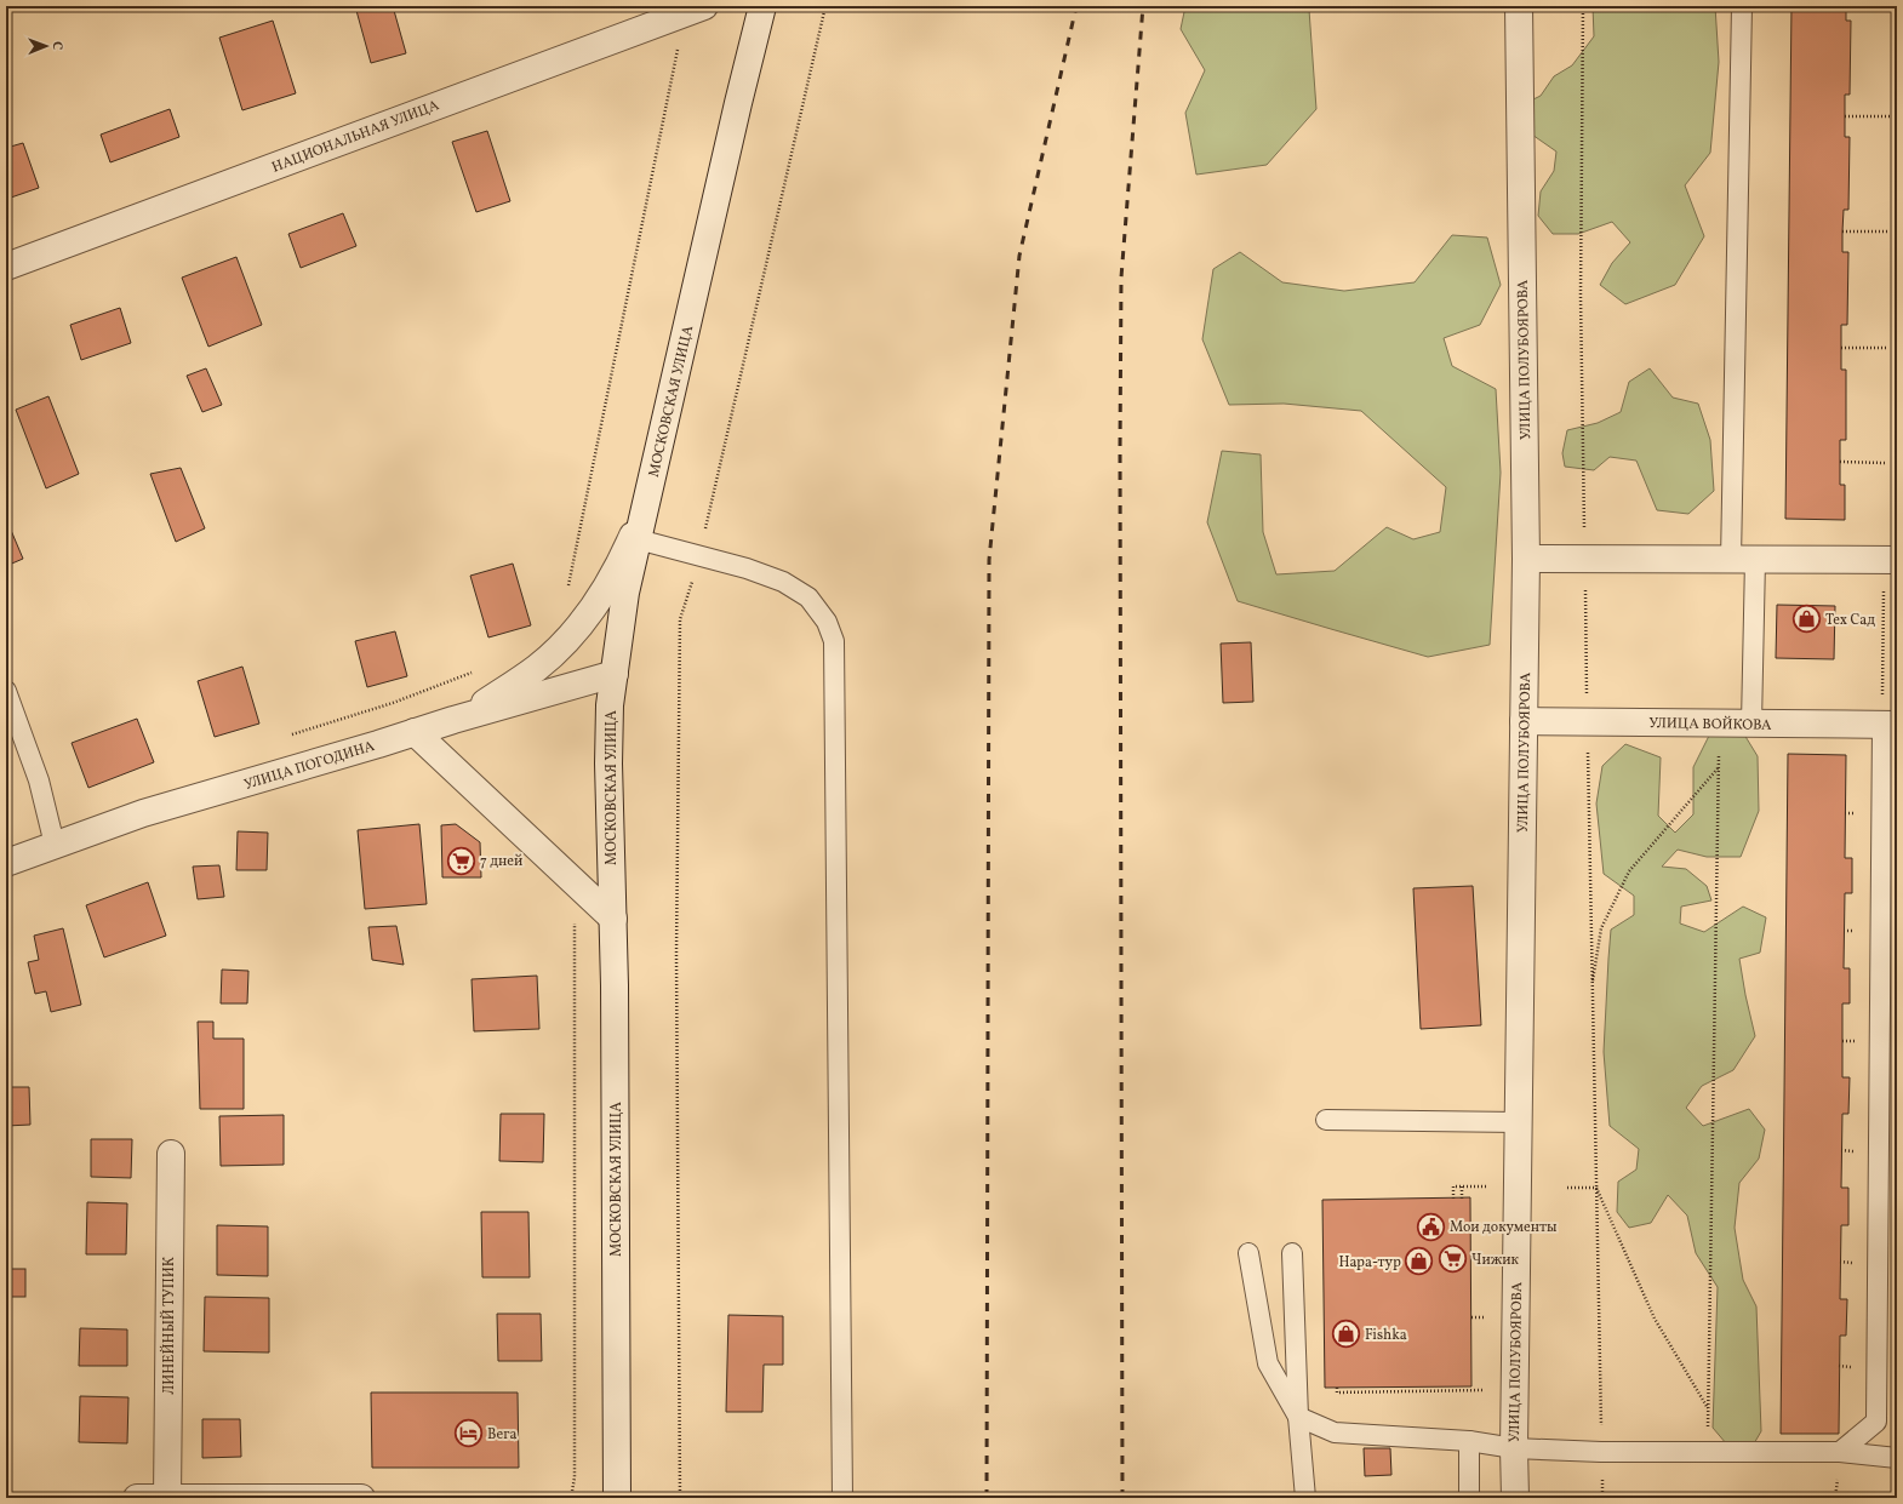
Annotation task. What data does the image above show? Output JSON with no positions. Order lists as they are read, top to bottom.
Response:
{
  "streets": {
    "street": [
      "НАЦИОНАЛЬНАЯ УЛИЦА",
      "УЛИЦА ПОЛУБОЯРОВА",
      "МОСКОВСКАЯ УЛИЦА",
      "УЛИЦА ВОЙКОВА",
      "УЛИЦА ПОГОДИНА",
      "ЛИНЕЙНЫЙ ТУПИК"
    ]
  },
  "crossings": [
    ["УЛИЦА ПОЛУБОЯРОВА", "УЛИЦА ВОЙКОВА"],
    ["МОСКОВСКАЯ УЛИЦА", "УЛИЦА ПОГОДИНА"]
  ],
  "places": {
    "shop": ["Тех Сад", "Нара-тур", "Fishka"],
    "supermarket": ["7 дней", "Чижик"],
    "public building": ["Мои документы"],
    "hotel": ["Вега"]
  },
  "north": "right"
}
